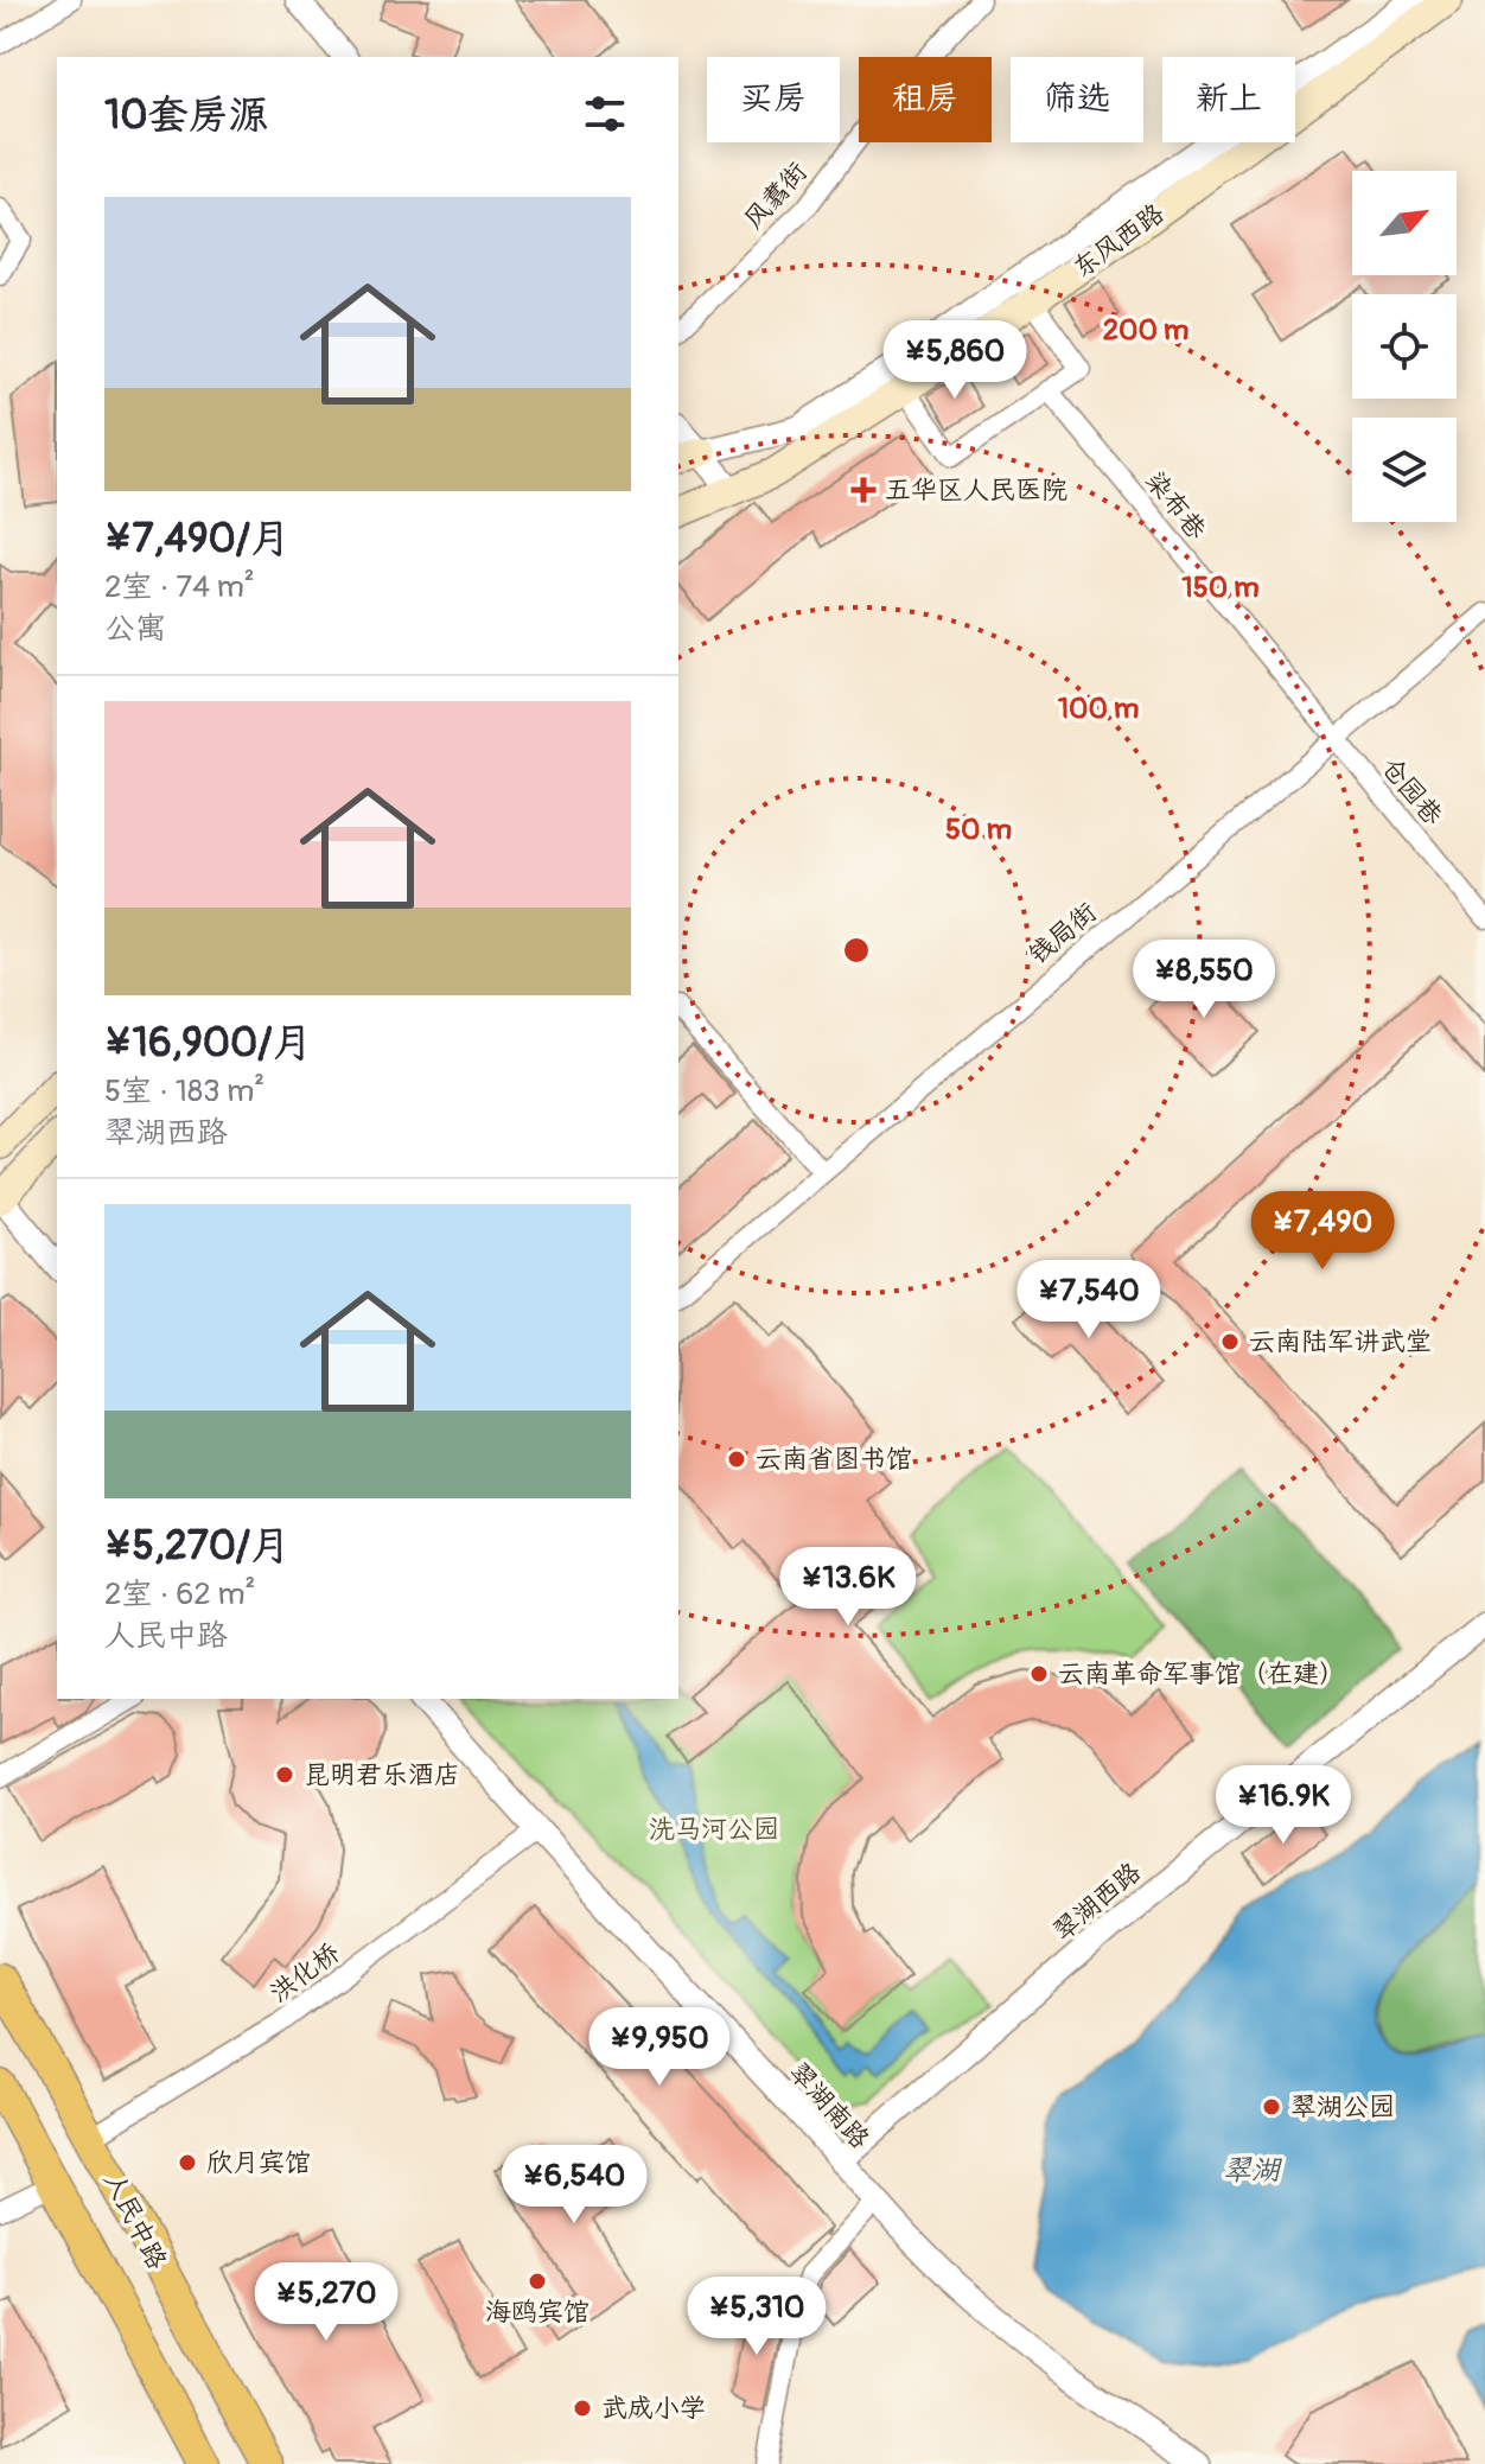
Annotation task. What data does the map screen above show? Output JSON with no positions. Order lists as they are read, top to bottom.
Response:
{
  "streets": {
    "main road": ["东风西路", "人民中路"],
    "street": [
      "风翥街",
      "染布巷",
      "仓园巷",
      "钱局街",
      "翠湖西路",
      "洪化桥",
      "翠湖南路"
    ]
  },
  "crossings": [
    ["染布巷", "仓园巷"],
    ["染布巷", "钱局街"],
    ["仓园巷", "钱局街"],
    ["翠湖西路", "翠湖南路"],
    ["洪化桥", "翠湖南路"],
    ["洪化桥", "人民中路"]
  ],
  "water": ["翠湖"],
  "parks": ["洗马河公园"],
  "places": {
    "health": ["五华区人民医院"],
    "other": [
      "云南陆军讲武堂",
      "云南省图书馆",
      "云南革命军事馆（在建）",
      "昆明君乐酒店",
      "翠湖公园",
      "欣月宾馆",
      "海鸥宾馆",
      "武成小学"
    ]
  },
  "north": "top right",
  "page": {
    "chip": [
      "买房",
      "租房",
      "筛选",
      "新上"
    ],
    "heading": "10套房源",
    "list": [
      {
        "name": "¥7,490/月",
        "note": "2室 · 74 m² · 公寓"
      },
      {
        "name": "¥16,900/月",
        "note": "5室 · 183 m² · 翠湖西路"
      },
      {
        "name": "¥5,270/月",
        "note": "2室 · 62 m² · 人民中路"
      }
    ],
    "price": [
      "¥5,860",
      "¥8,550",
      "¥7,490",
      "¥7,540",
      "¥13.6K",
      "¥16.9K",
      "¥9,950",
      "¥6,540",
      "¥5,270",
      "¥5,310"
    ]
  },
  "rings": [
    "200 m",
    "150 m",
    "100 m",
    "50 m"
  ]
}
